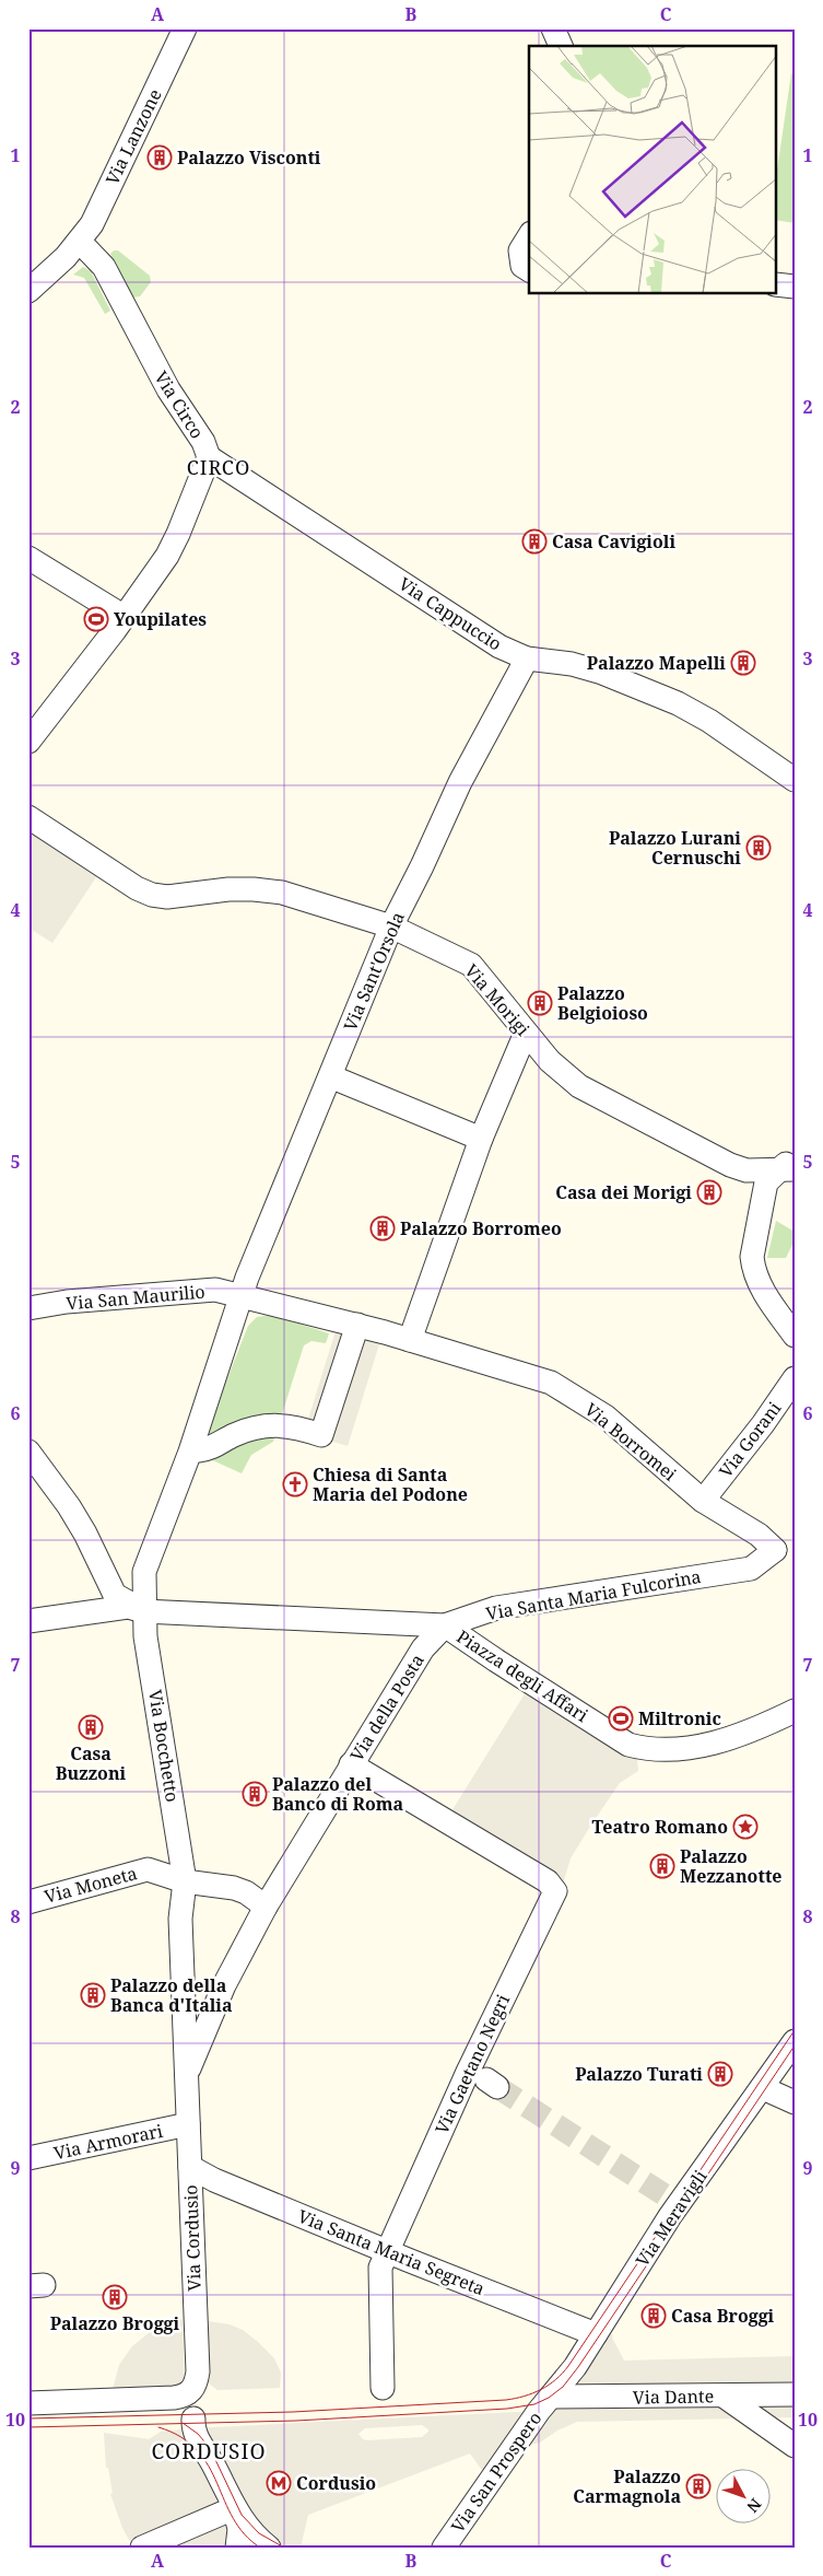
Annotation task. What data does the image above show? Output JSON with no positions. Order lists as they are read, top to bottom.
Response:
{
  "streets": {
    "street": [
      "Via Lanzone",
      "Via Circo",
      "Via Cappuccio",
      "Via Sant'Orsola",
      "Via Morigi",
      "Via San Maurilio",
      "Via Gorani",
      "Via Borromei",
      "Via Santa Maria Fulcorina",
      "Piazza degli Affari",
      "Via della Posta",
      "Via Bocchetto",
      "Via Moneta",
      "Via Gaetano Negri",
      "Via Armorari",
      "Via Meravigli",
      "Via Cordusio",
      "Via Santa Maria Segreta",
      "Via Dante",
      "Via San Prospero"
    ]
  },
  "crossings": [
    ["Via Lanzone", "Via Circo"],
    ["Via Circo", "Via Cappuccio"],
    ["Via Cappuccio", "Via Sant'Orsola"],
    ["Via Sant'Orsola", "Via Morigi"],
    ["Via Sant'Orsola", "Via San Maurilio"],
    ["Via Sant'Orsola", "Via Bocchetto"],
    ["Via San Maurilio", "Via Borromei"],
    ["Via Gorani", "Via Borromei"],
    ["Via Borromei", "Via Santa Maria Fulcorina"],
    ["Via Santa Maria Fulcorina", "Piazza degli Affari"],
    ["Via Santa Maria Fulcorina", "Via della Posta"],
    ["Via Santa Maria Fulcorina", "Via Bocchetto"],
    ["Piazza degli Affari", "Via della Posta"],
    ["Via della Posta", "Via Bocchetto"],
    ["Via della Posta", "Via Moneta"],
    ["Via della Posta", "Via Gaetano Negri"],
    ["Via della Posta", "Via Cordusio"],
    ["Via Bocchetto", "Via Moneta"],
    ["Via Bocchetto", "Via Cordusio"],
    ["Via Gaetano Negri", "Via Santa Maria Segreta"],
    ["Via Armorari", "Via Cordusio"],
    ["Via Meravigli", "Via Santa Maria Segreta"],
    ["Via Meravigli", "Via Dante"],
    ["Via Meravigli", "Via San Prospero"],
    ["Via Cordusio", "Via Santa Maria Segreta"],
    ["Via Dante", "Via San Prospero"]
  ],
  "districts": ["CIRCO", "CORDUSIO"],
  "places": {
    "building": [
      "Palazzo Visconti",
      "Casa Cavigioli",
      "Palazzo Mapelli",
      "Palazzo Lurani Cernuschi",
      "Palazzo Belgioioso",
      "Casa dei Morigi",
      "Palazzo Borromeo",
      "Casa Buzzoni",
      "Palazzo del Banco di Roma",
      "Palazzo Mezzanotte",
      "Palazzo della Banca d'Italia",
      "Palazzo Turati",
      "Palazzo Broggi",
      "Casa Broggi",
      "Palazzo Carmagnola"
    ],
    "sports": ["Youpilates", "Miltronic"],
    "church": ["Chiesa di Santa Maria del Podone"],
    "place": ["Teatro Romano"],
    "metro station": ["Cordusio"]
  },
  "north": "bottom right",
  "grid": {
    "columns": ["A", "B", "C"],
    "rows": [
      "1",
      "2",
      "3",
      "4",
      "5",
      "6",
      "7",
      "8",
      "9",
      "10"
    ]
  }
}
